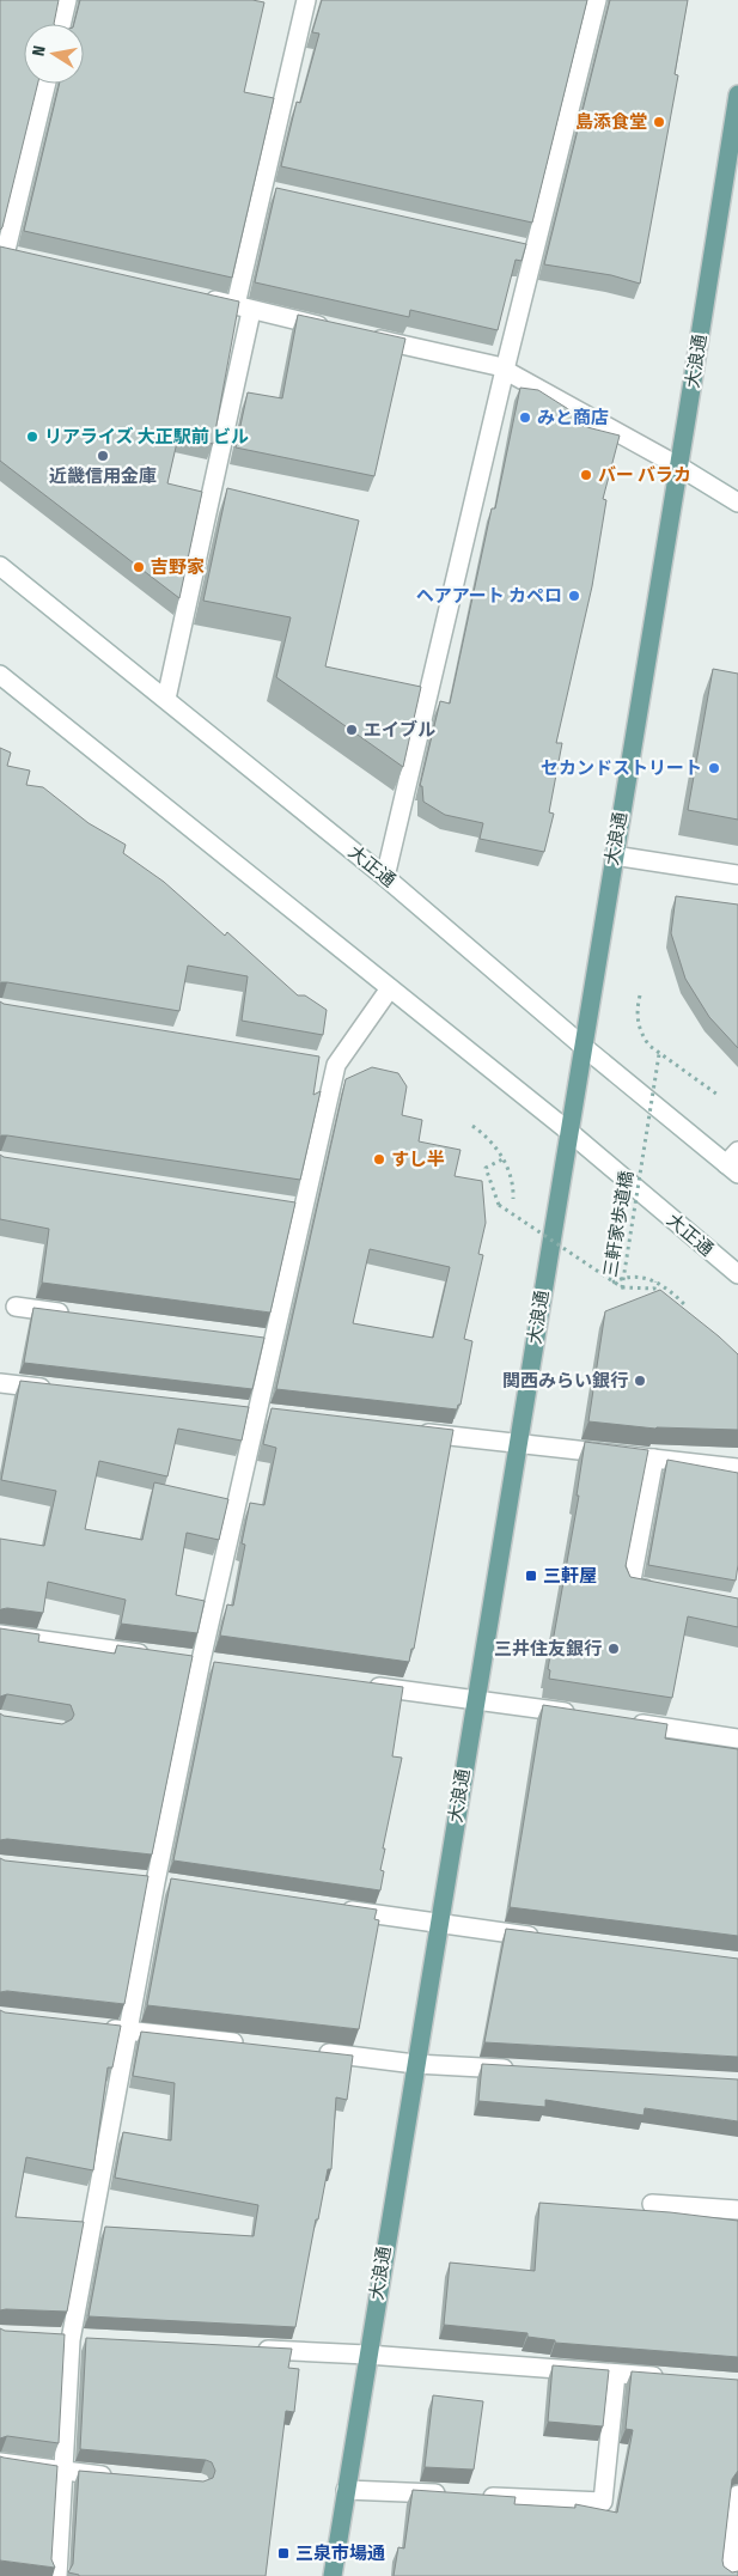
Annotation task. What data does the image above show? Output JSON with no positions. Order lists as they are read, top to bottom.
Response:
{
  "streets": {
    "main road": ["大浪通"],
    "street": ["大正通"],
    "path": ["三軒家歩道橋"]
  },
  "crossings": [
    ["大浪通", "大正通"]
  ],
  "places": {
    "other": [
      "島添食堂",
      "みと商店",
      "リアライズ 大正駅前 ビル",
      "近畿信用金庫",
      "バー バラカ",
      "吉野家",
      "ヘアアート カペロ",
      "エイブル",
      "セカンドストリート",
      "すし半",
      "関西みらい銀行",
      "三井住友銀行"
    ],
    "transit": ["三軒屋", "三泉市場通"]
  },
  "north": "left"
}
